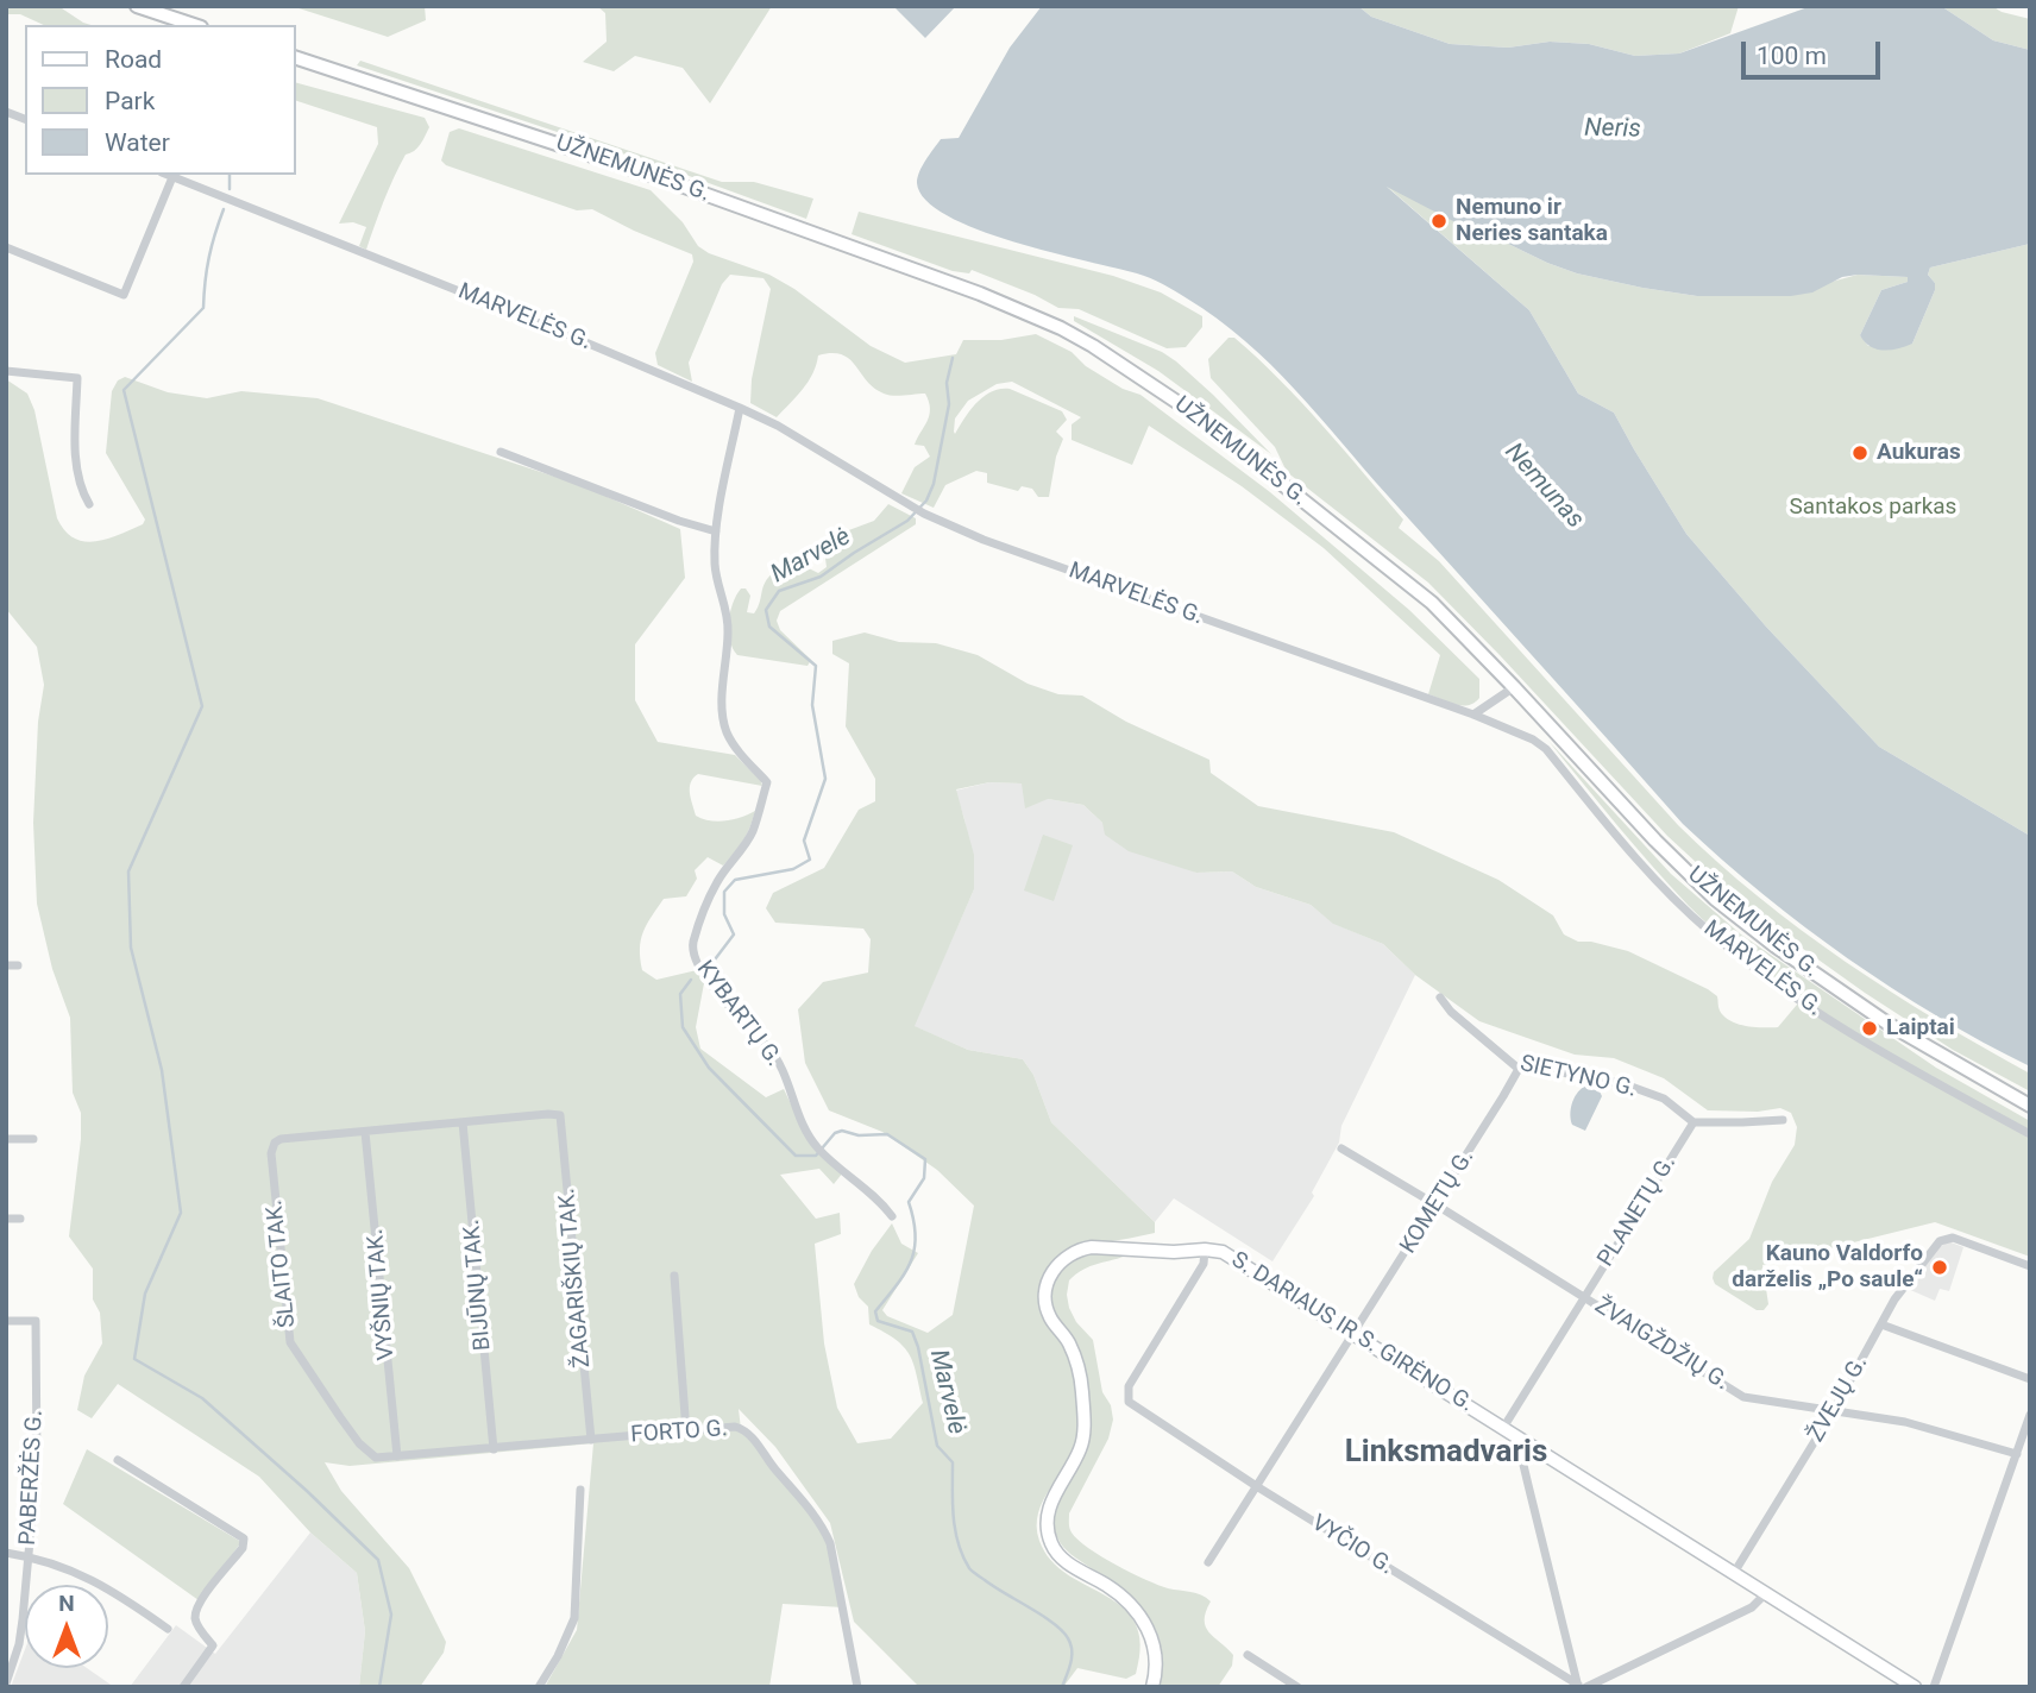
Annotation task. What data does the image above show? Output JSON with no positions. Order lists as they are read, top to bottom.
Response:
{
  "streets": {
    "main road": ["UŽNEMUNĖS G."],
    "street": [
      "MARVELĖS G.",
      "KYBARTŲ G.",
      "SIETYNO G.",
      "KOMETŲ G.",
      "PLANETŲ G.",
      "ŠLAITO TAK.",
      "ŽAGARIŠKIŲ TAK.",
      "BIJŪNŲ TAK.",
      "VYŠNIŲ TAK.",
      "S. DARIAUS IR S. GIRĖNO G.",
      "ŽVAIGŽDŽIŲ G.",
      "ŽVEJŲ G.",
      "FORTO G.",
      "PABERŽĖS G.",
      "VYČIO G."
    ]
  },
  "crossings": [
    ["MARVELĖS G.", "KYBARTŲ G."],
    ["SIETYNO G.", "KOMETŲ G."],
    ["SIETYNO G.", "PLANETŲ G."],
    ["KOMETŲ G.", "S. DARIAUS IR S. GIRĖNO G."],
    ["KOMETŲ G.", "ŽVAIGŽDŽIŲ G."],
    ["KOMETŲ G.", "VYČIO G."],
    ["PLANETŲ G.", "S. DARIAUS IR S. GIRĖNO G."],
    ["PLANETŲ G.", "ŽVAIGŽDŽIŲ G."],
    ["ŠLAITO TAK.", "VYŠNIŲ TAK."],
    ["ŠLAITO TAK.", "FORTO G."],
    ["ŽAGARIŠKIŲ TAK.", "BIJŪNŲ TAK."],
    ["ŽAGARIŠKIŲ TAK.", "FORTO G."],
    ["BIJŪNŲ TAK.", "FORTO G."],
    ["VYŠNIŲ TAK.", "FORTO G."],
    ["S. DARIAUS IR S. GIRĖNO G.", "ŽVEJŲ G."],
    ["S. DARIAUS IR S. GIRĖNO G.", "VYČIO G."],
    ["ŽVAIGŽDŽIŲ G.", "ŽVEJŲ G."]
  ],
  "districts": ["Linksmadvaris"],
  "water": ["Neris", "Nemunas", "Marvelė"],
  "parks": ["Santakos parkas"],
  "places": [
    "Nemuno ir Neries santaka",
    "Aukuras",
    "Laiptai",
    "Kauno Valdorfo darželis „Po saule“"
  ],
  "legend": ["Road", "Park", "Water"],
  "scale_bar": "100 m",
  "north": "top"
}
